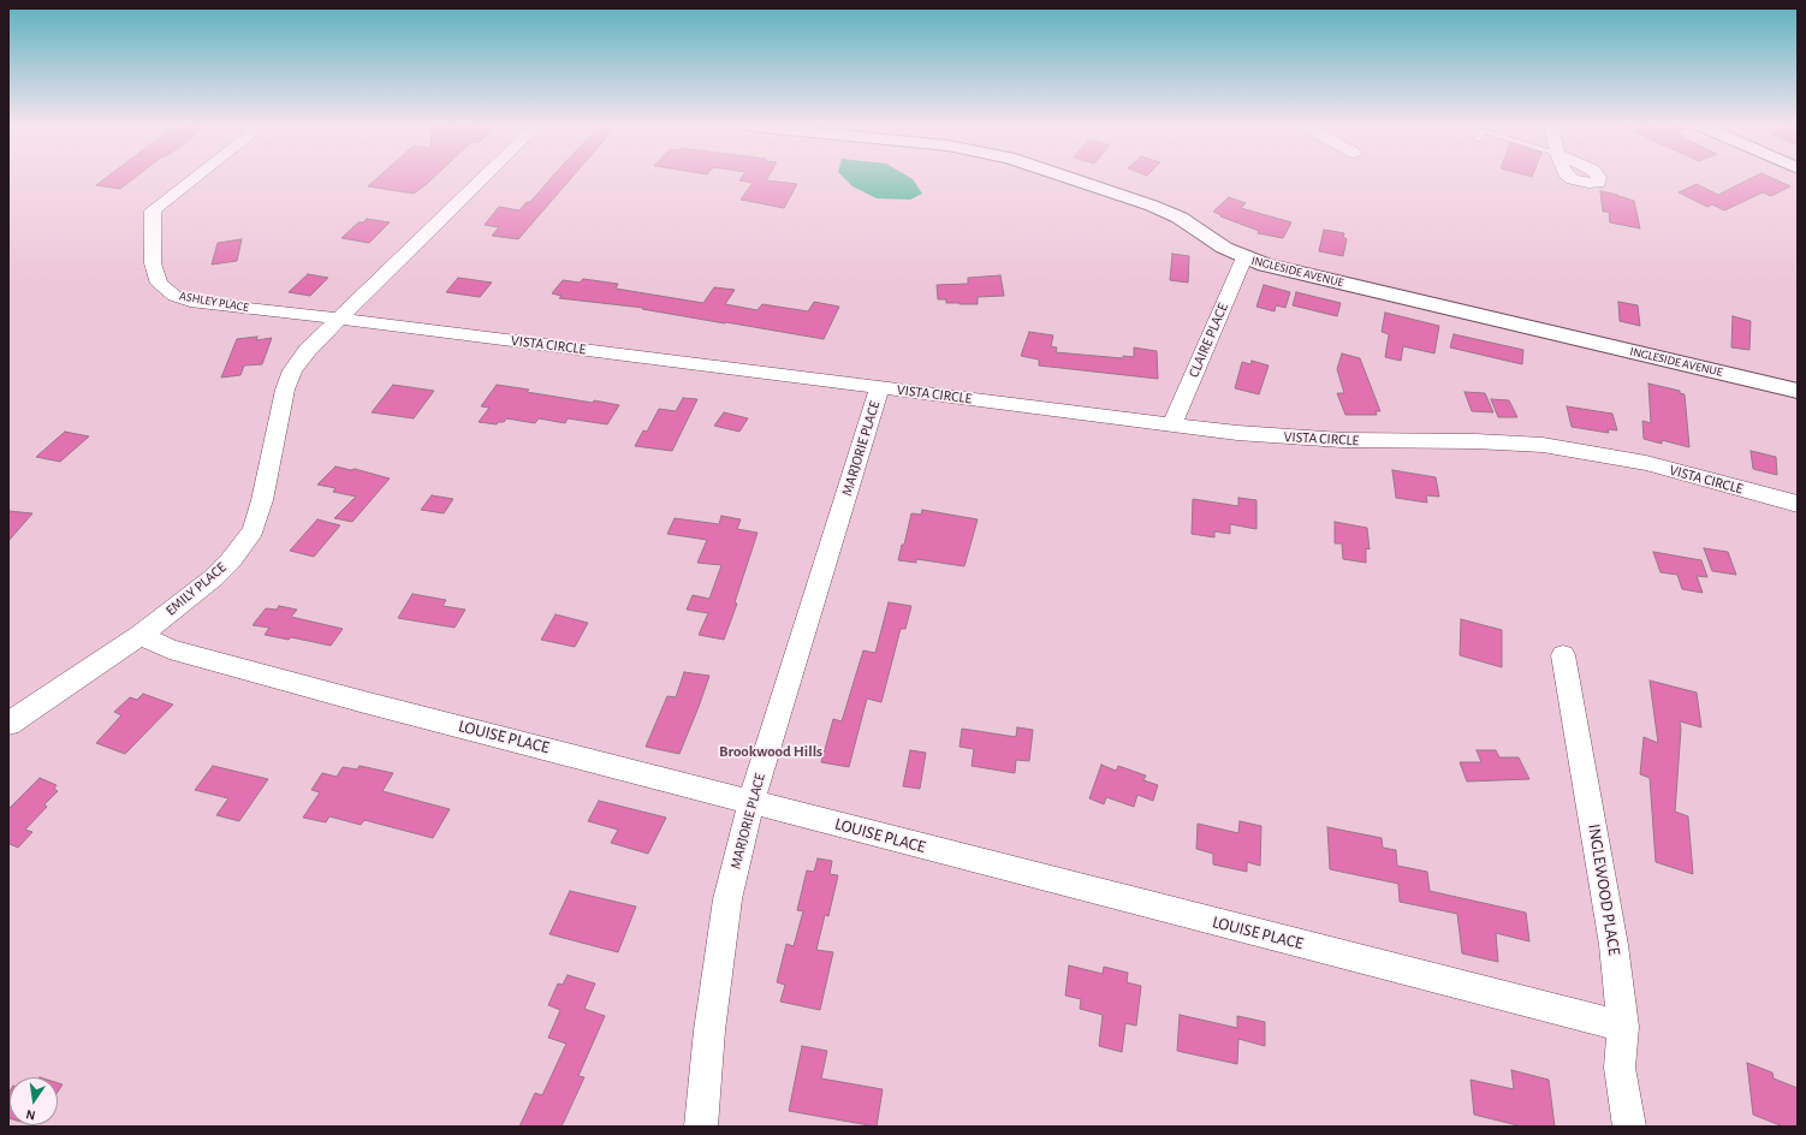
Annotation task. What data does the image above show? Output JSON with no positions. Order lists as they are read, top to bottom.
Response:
{
  "streets": {
    "street": [
      "INGLESIDE AVENUE",
      "ASHLEY PLACE",
      "CLAIRE PLACE",
      "VISTA CIRCLE",
      "MARJORIE PLACE",
      "EMILY PLACE",
      "LOUISE PLACE",
      "INGLEWOOD PLACE"
    ]
  },
  "crossings": [
    ["INGLESIDE AVENUE", "CLAIRE PLACE"],
    ["ASHLEY PLACE", "VISTA CIRCLE"],
    ["ASHLEY PLACE", "EMILY PLACE"],
    ["CLAIRE PLACE", "VISTA CIRCLE"],
    ["VISTA CIRCLE", "MARJORIE PLACE"],
    ["VISTA CIRCLE", "EMILY PLACE"],
    ["MARJORIE PLACE", "LOUISE PLACE"],
    ["EMILY PLACE", "LOUISE PLACE"],
    ["LOUISE PLACE", "INGLEWOOD PLACE"]
  ],
  "districts": ["Brookwood Hills"],
  "north": "bottom"
}
